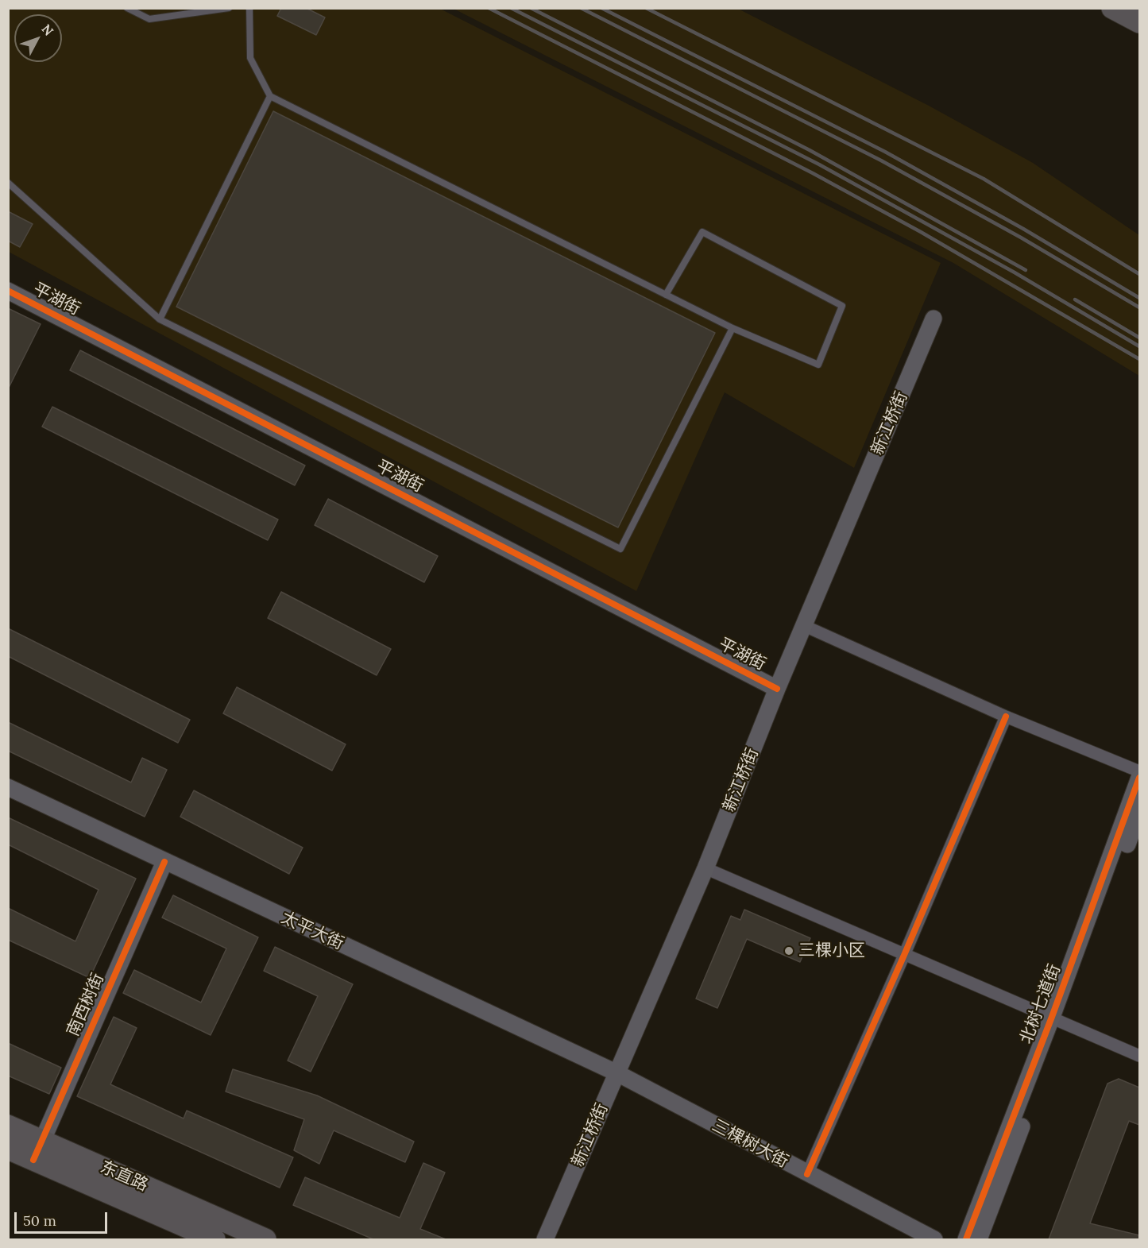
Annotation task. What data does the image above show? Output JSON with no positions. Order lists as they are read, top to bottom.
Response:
{
  "streets": {
    "highway": ["东直路"],
    "street": [
      "平湖街",
      "新江桥街",
      "太平大街",
      "北树七道街",
      "南西树街",
      "三棵树大街"
    ]
  },
  "crossings": [
    ["平湖街", "新江桥街"],
    ["新江桥街", "太平大街"],
    ["新江桥街", "三棵树大街"],
    ["太平大街", "南西树街"],
    ["太平大街", "三棵树大街"],
    ["南西树街", "东直路"]
  ],
  "places": ["三棵小区"],
  "scale_bar": "50 m",
  "north": "top right"
}
